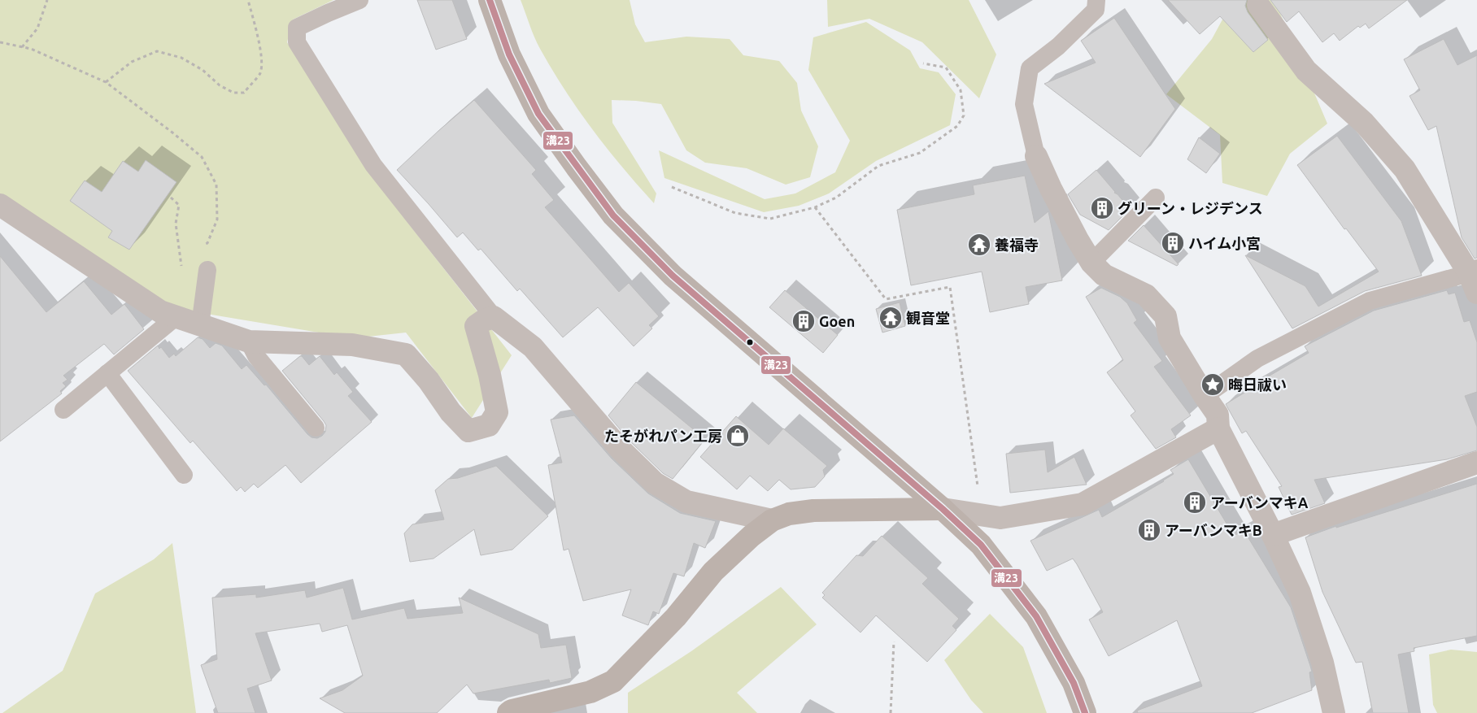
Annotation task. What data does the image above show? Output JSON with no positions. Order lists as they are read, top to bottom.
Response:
{
  "places": {
    "building": [
      "グリーン・レジデンス",
      "ハイム小宮",
      "Goen",
      "アーバンマキA",
      "アーバンマキB"
    ],
    "temple": ["養福寺", "観音堂"],
    "place": ["晦日祓い"],
    "shop": ["たそがれパン工房"]
  },
  "lines": ["transit line 溝23"]
}
